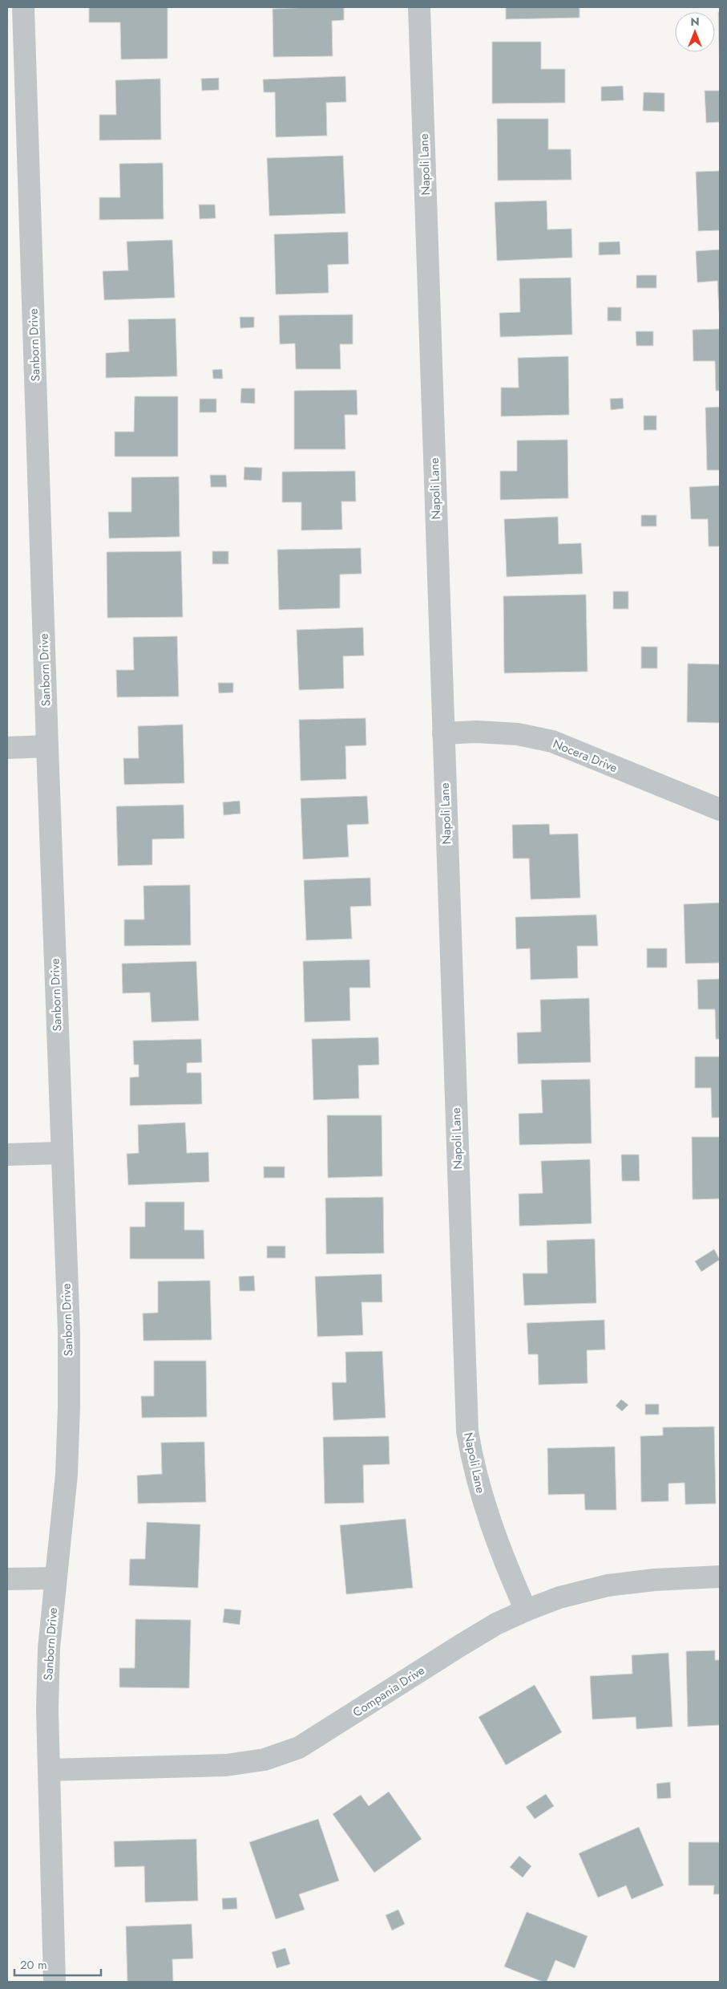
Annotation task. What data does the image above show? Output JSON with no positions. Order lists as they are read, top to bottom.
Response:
{
  "streets": {
    "street": [
      "Napoli Lane",
      "Sanborn Drive",
      "Nocera Drive",
      "Compania Drive"
    ]
  },
  "crossings": [
    ["Napoli Lane", "Nocera Drive"],
    ["Napoli Lane", "Compania Drive"],
    ["Sanborn Drive", "Compania Drive"]
  ],
  "scale_bar": "20 m",
  "north": "top"
}
